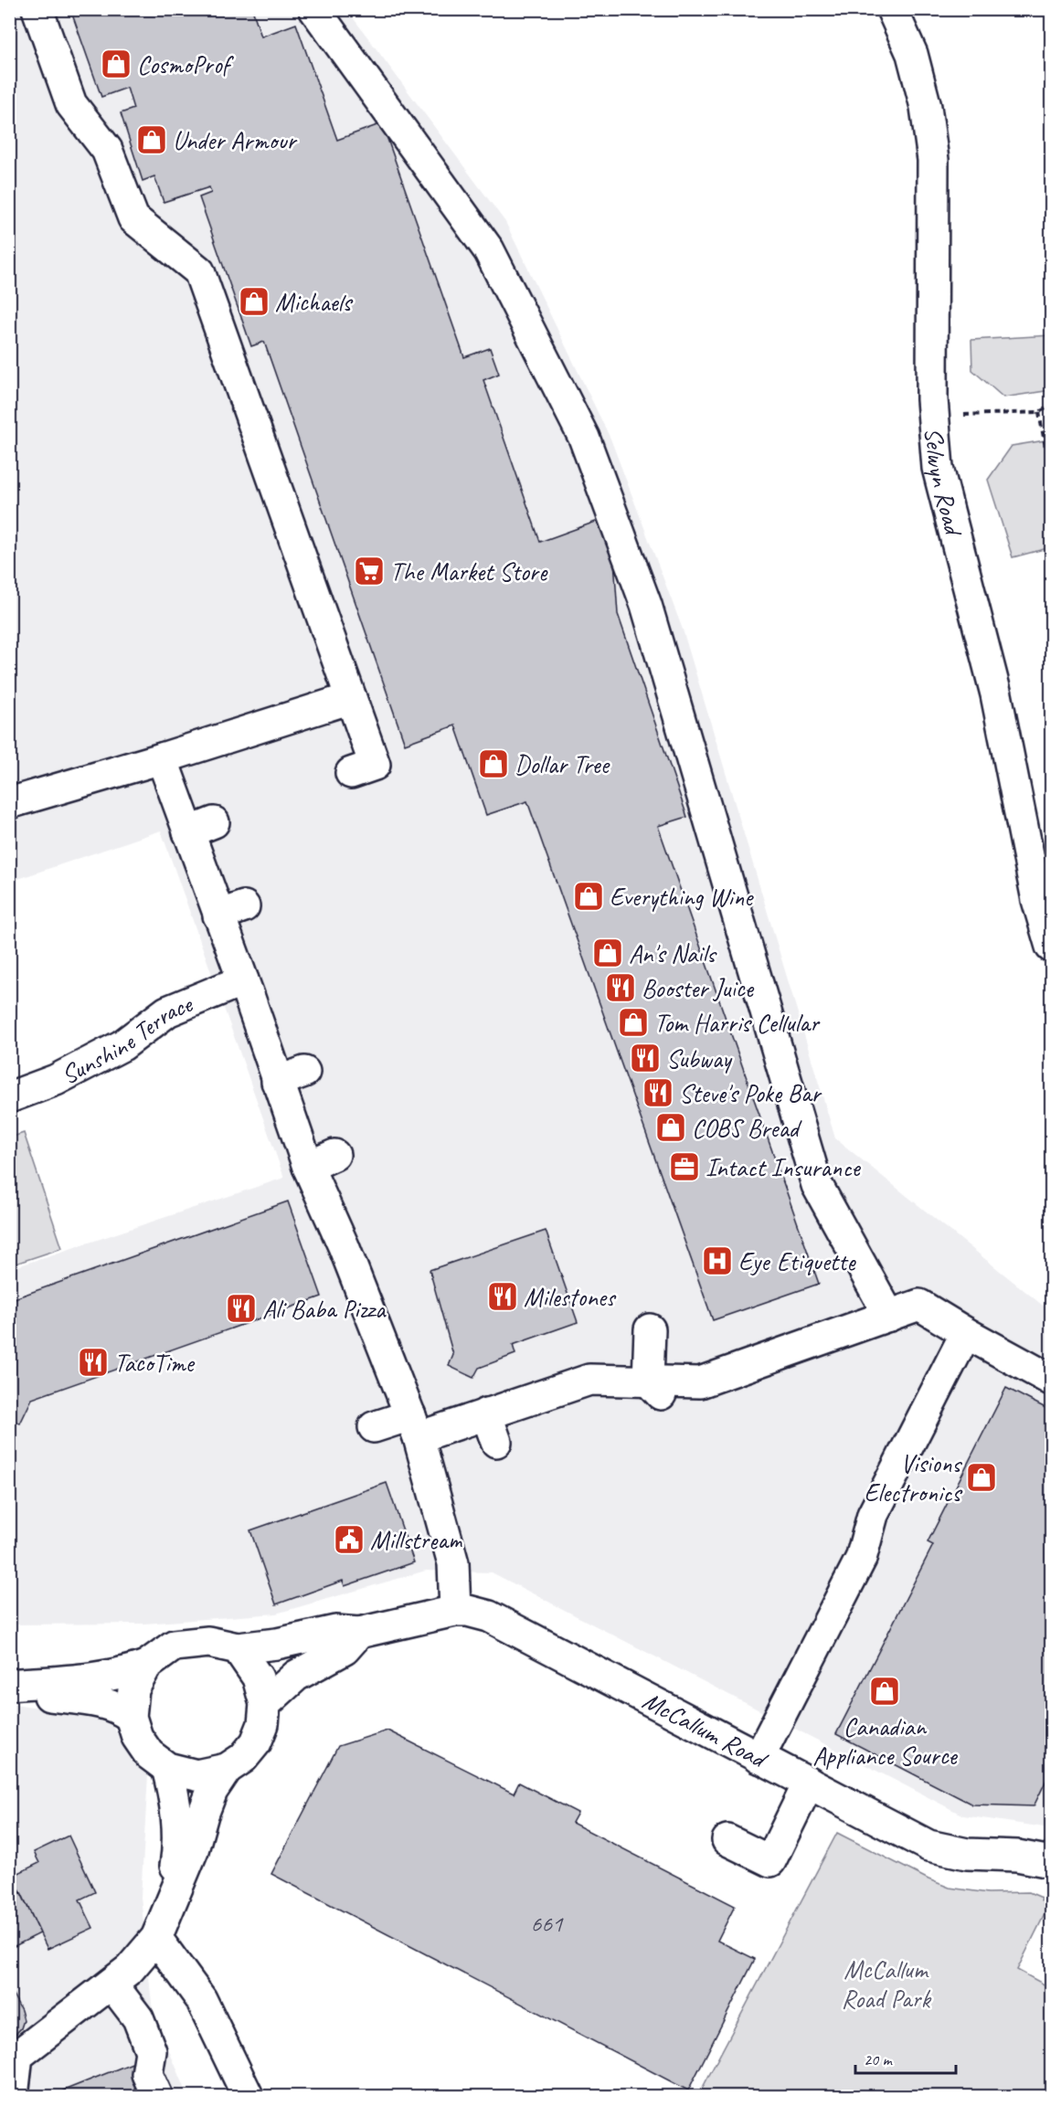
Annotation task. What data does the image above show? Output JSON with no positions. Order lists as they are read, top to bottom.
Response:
{
  "streets": {
    "street": ["Selwyn Road", "Sunshine Terrace", "McCallum Road"]
  },
  "parks": ["McCallum Road Park"],
  "places": {
    "shop": [
      "CosmoProf",
      "Under Armour",
      "Michaels",
      "Dollar Tree",
      "Everything Wine",
      "An's Nails",
      "Tom Harris Cellular",
      "COBS Bread",
      "Visions Electronics",
      "Canadian Appliance Source"
    ],
    "supermarket": ["The Market Store"],
    "restaurant": [
      "Booster Juice",
      "Subway",
      "Steve's Poke Bar",
      "Milestones",
      "Ali Baba Pizza",
      "TacoTime"
    ],
    "office": ["Intact Insurance"],
    "hospital": ["Eye Etiquette"],
    "public building": ["Millstream"]
  },
  "house_numbers": ["661"],
  "scale_bar": "20 m"
}
